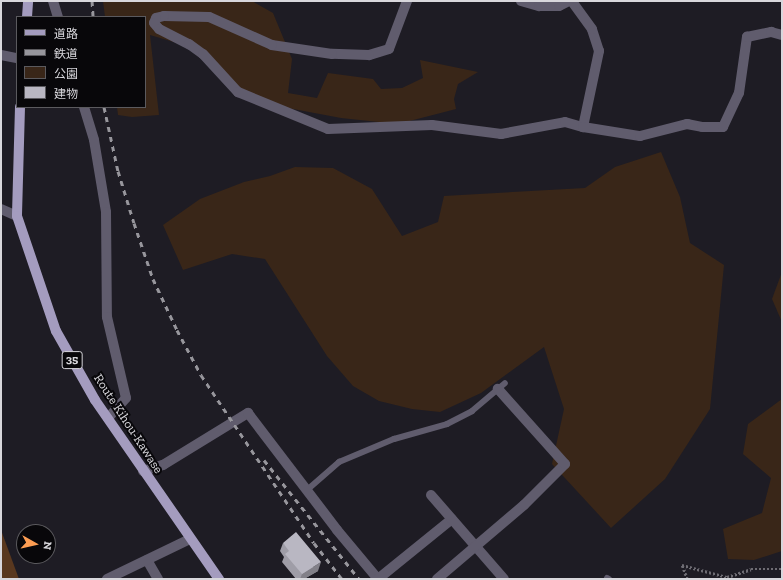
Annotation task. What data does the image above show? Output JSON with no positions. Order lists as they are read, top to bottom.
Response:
{
  "streets": {
    "main road": ["35", "Route Kihou-Kawase"]
  },
  "legend": [
    "道路",
    "鉄道",
    "公園",
    "建物"
  ],
  "north": "right"
}
